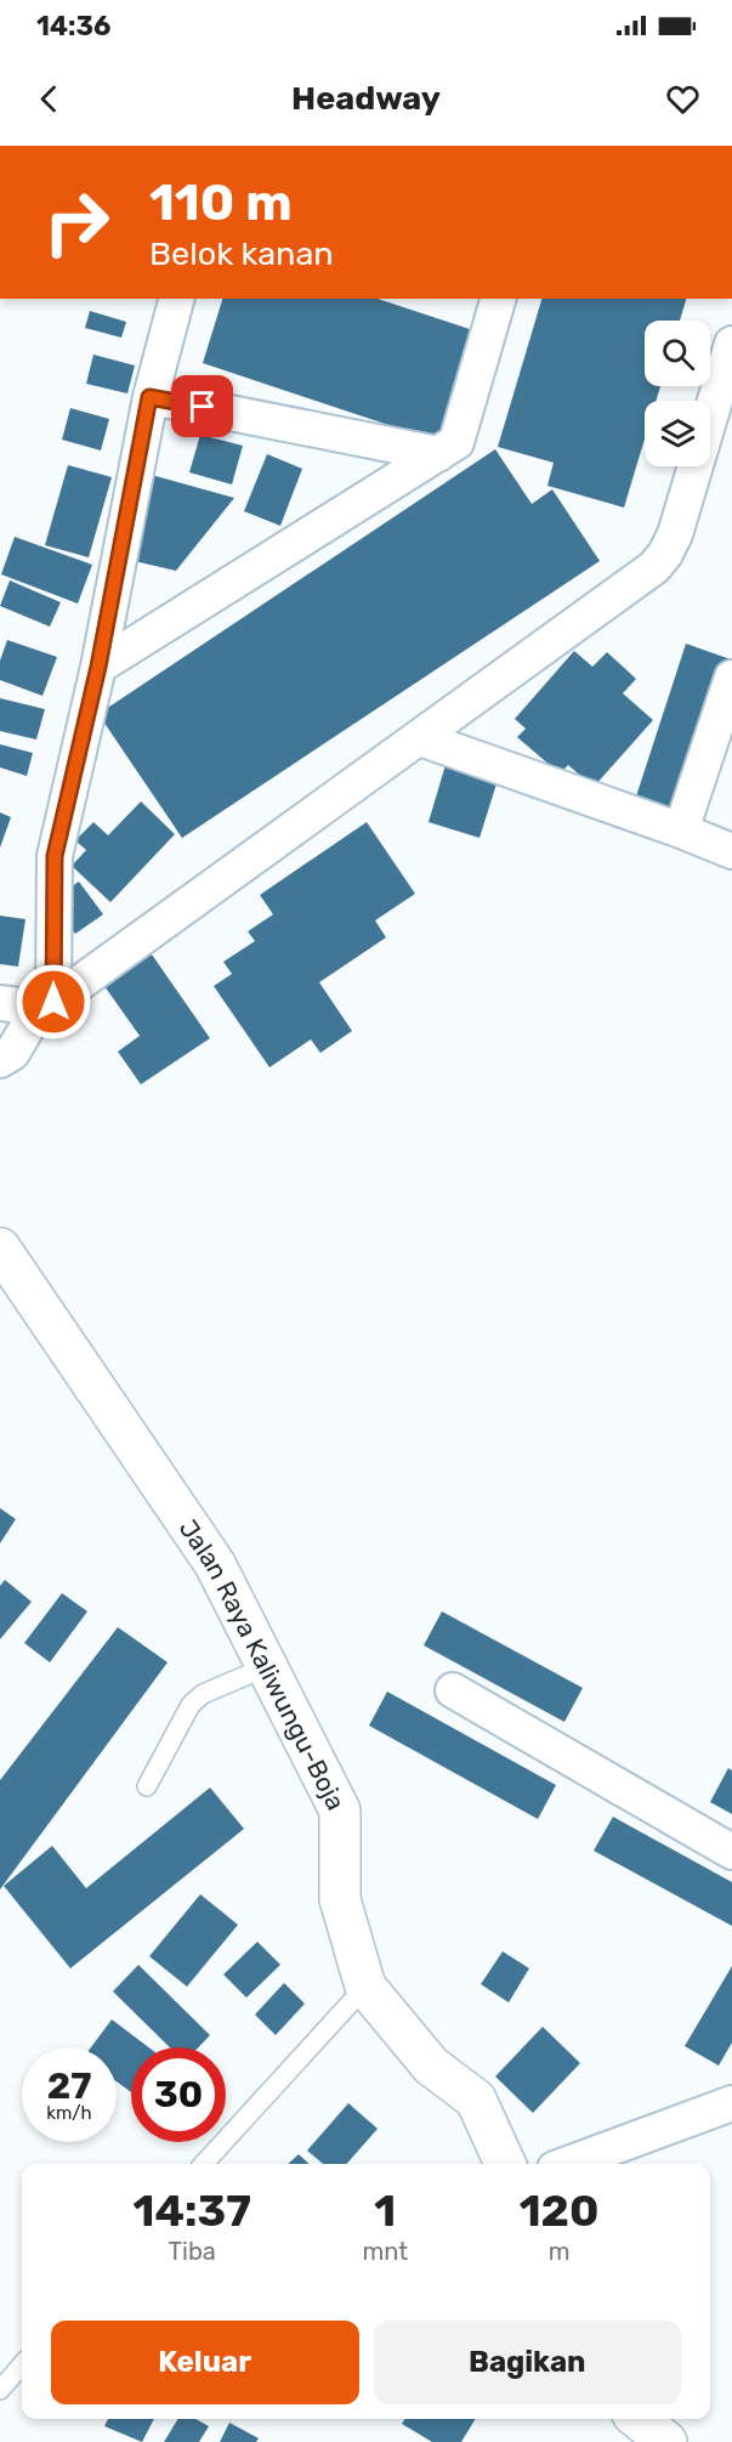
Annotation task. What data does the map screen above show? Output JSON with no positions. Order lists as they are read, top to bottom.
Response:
{
  "streets": {
    "main road": ["Jalan Raya Kaliwungu-Boja"]
  },
  "page": {
    "status": "14:36",
    "header": "Headway",
    "turn": ["110 m", "Belok kanan"],
    "speed": "27 km/h",
    "limit": "30",
    "eta": [
      "14:37",
      "Tiba",
      "1",
      "mnt",
      "120",
      "m"
    ],
    "buttons": ["Keluar", "Bagikan"]
  }
}
